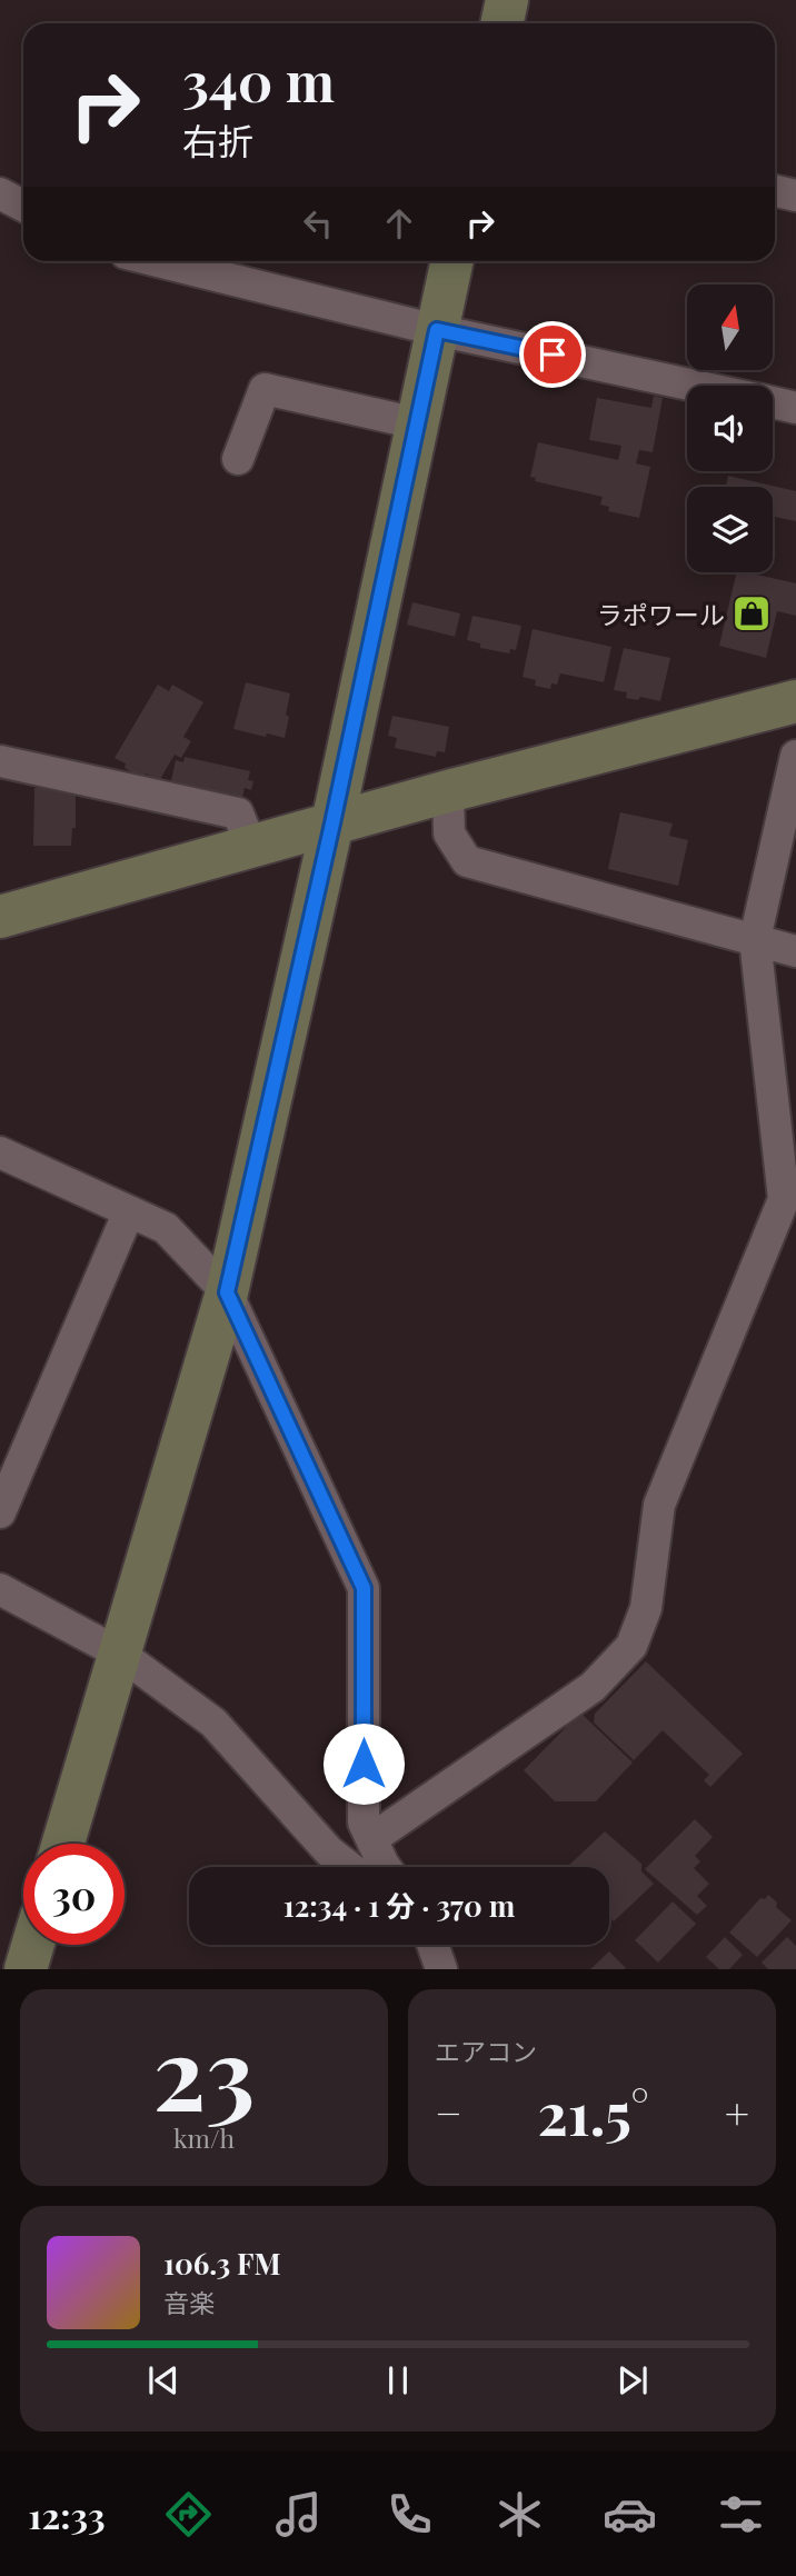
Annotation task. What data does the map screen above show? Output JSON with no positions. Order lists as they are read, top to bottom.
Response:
{
  "places": {
    "shop": ["ラポワール"]
  },
  "north": "top",
  "page": {
    "turn": ["340 m", "右折"],
    "limit": "30",
    "trip": "12:34 · 1 分 · 370 m",
    "tile": [
      ["23", "km/h"],
      "エアコン"
    ],
    "heat": ["−", "21.5°", "+"],
    "song": ["106.3 FM", "音楽"],
    "tabs": "12:33"
  }
}
